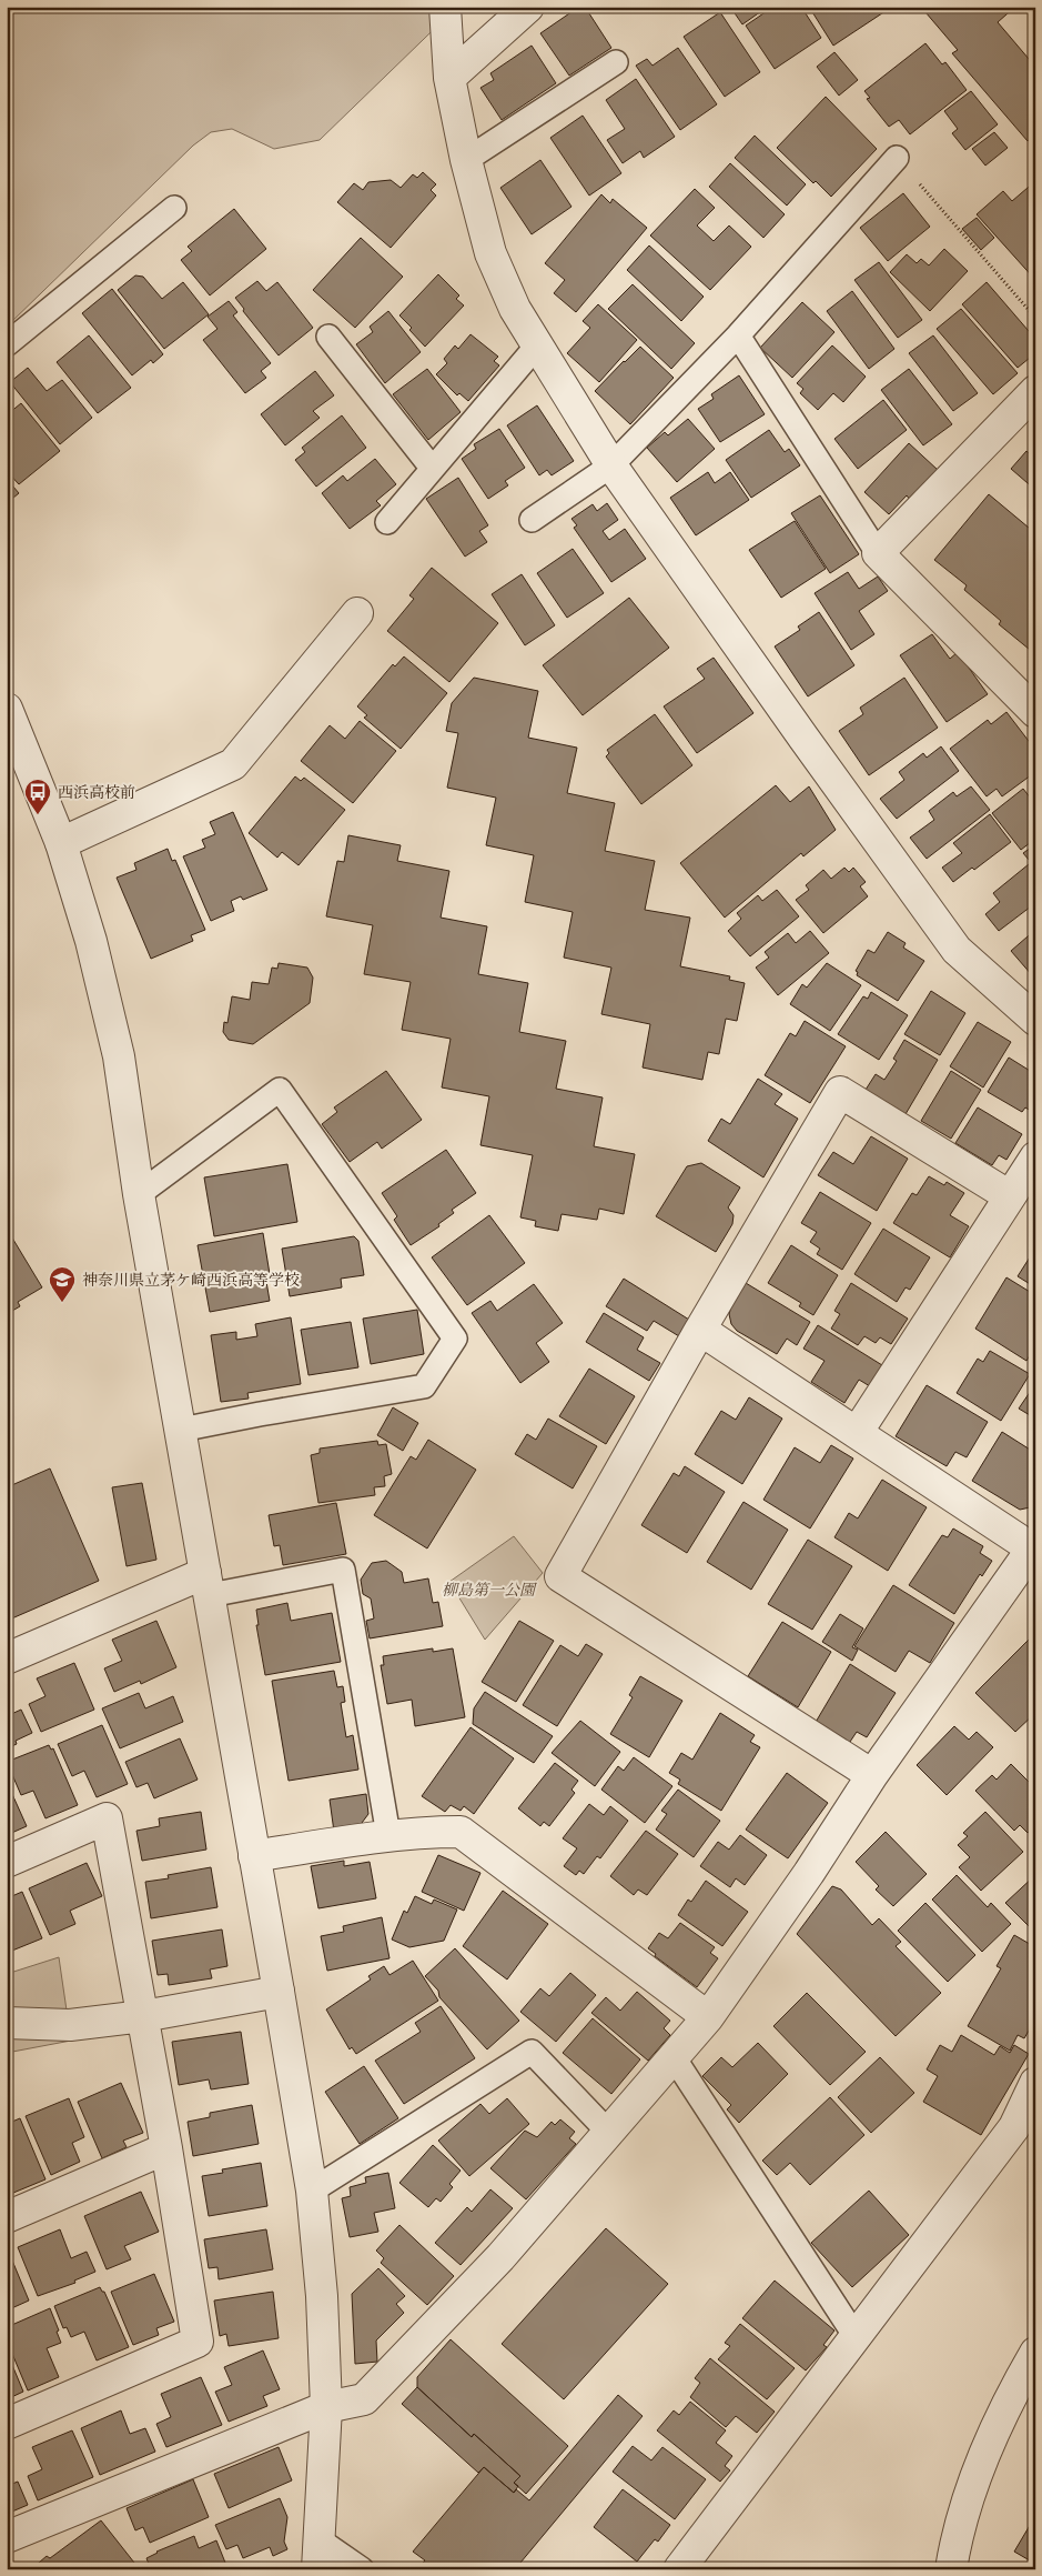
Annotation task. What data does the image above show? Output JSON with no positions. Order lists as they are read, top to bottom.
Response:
{
  "parks": ["柳島第一公園"],
  "places": {
    "bus stop": ["西浜高校前"],
    "school or university": ["神奈川県立茅ケ崎西浜高等学校"]
  }
}
